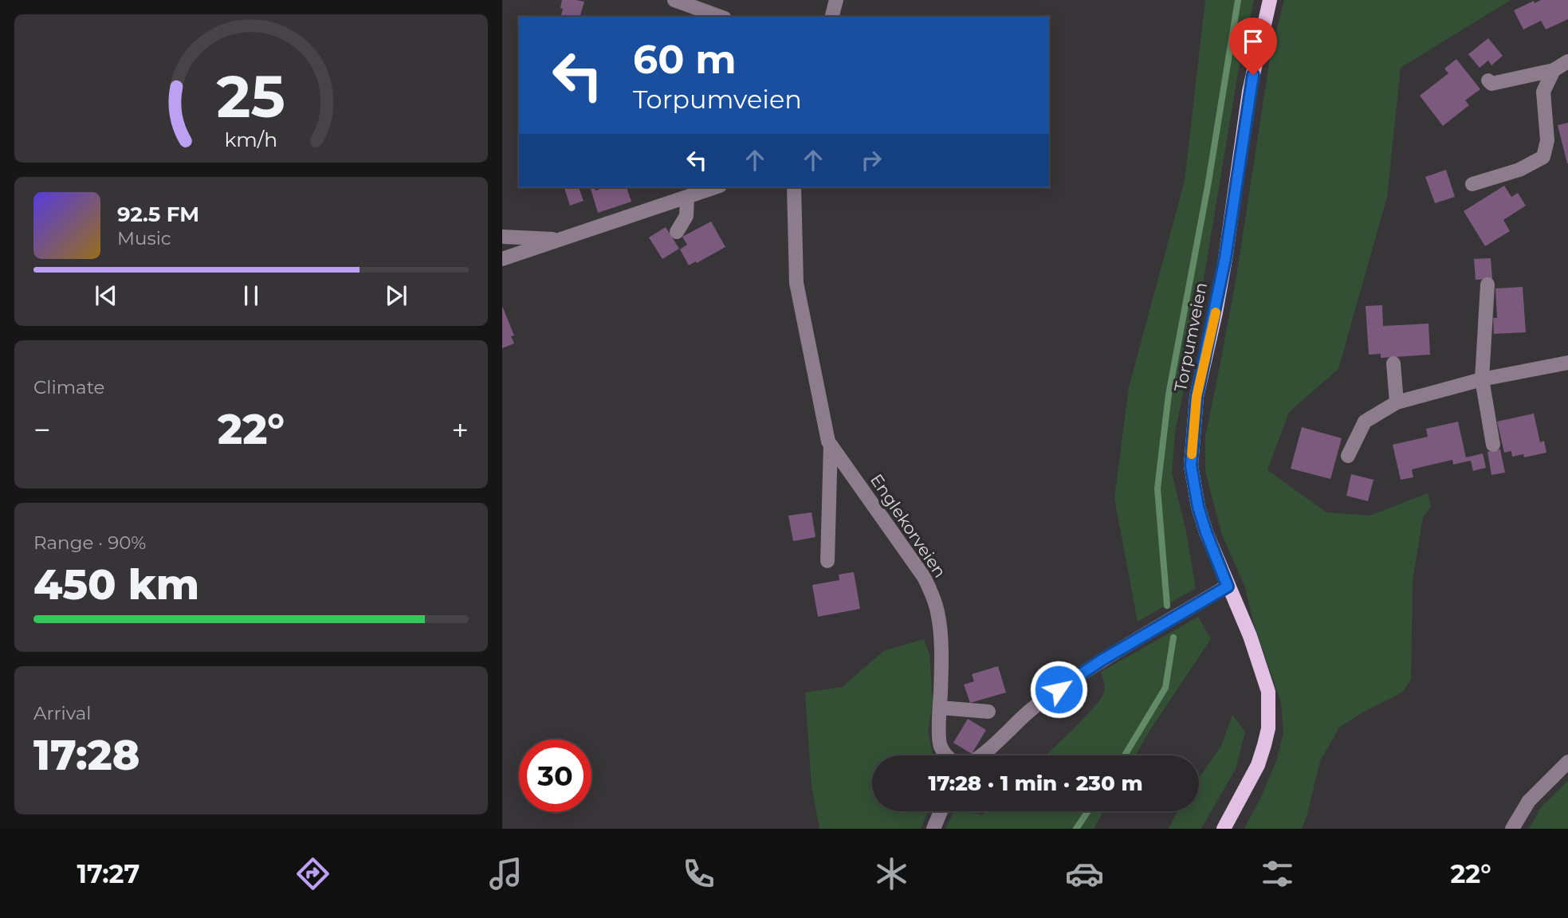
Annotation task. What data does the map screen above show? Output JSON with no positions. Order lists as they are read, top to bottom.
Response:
{
  "streets": {
    "main road": ["Torpumveien"],
    "street": ["Englekorveien"]
  },
  "crossings": [
    ["Torpumveien", "Englekorveien"]
  ],
  "page": {
    "turn": ["60 m", "Torpumveien"],
    "song": ["92.5 FM", "Music"],
    "tile": [
      "Climate",
      ["Range · 90%", "450 km"],
      ["Arrival", "17:28"]
    ],
    "heat": ["−", "22°", "+"],
    "limit": "30",
    "trip": "17:28 · 1 min · 230 m",
    "tabs": ["17:27", "22°"],
    "gauge": ["25", "km/h"]
  }
}
